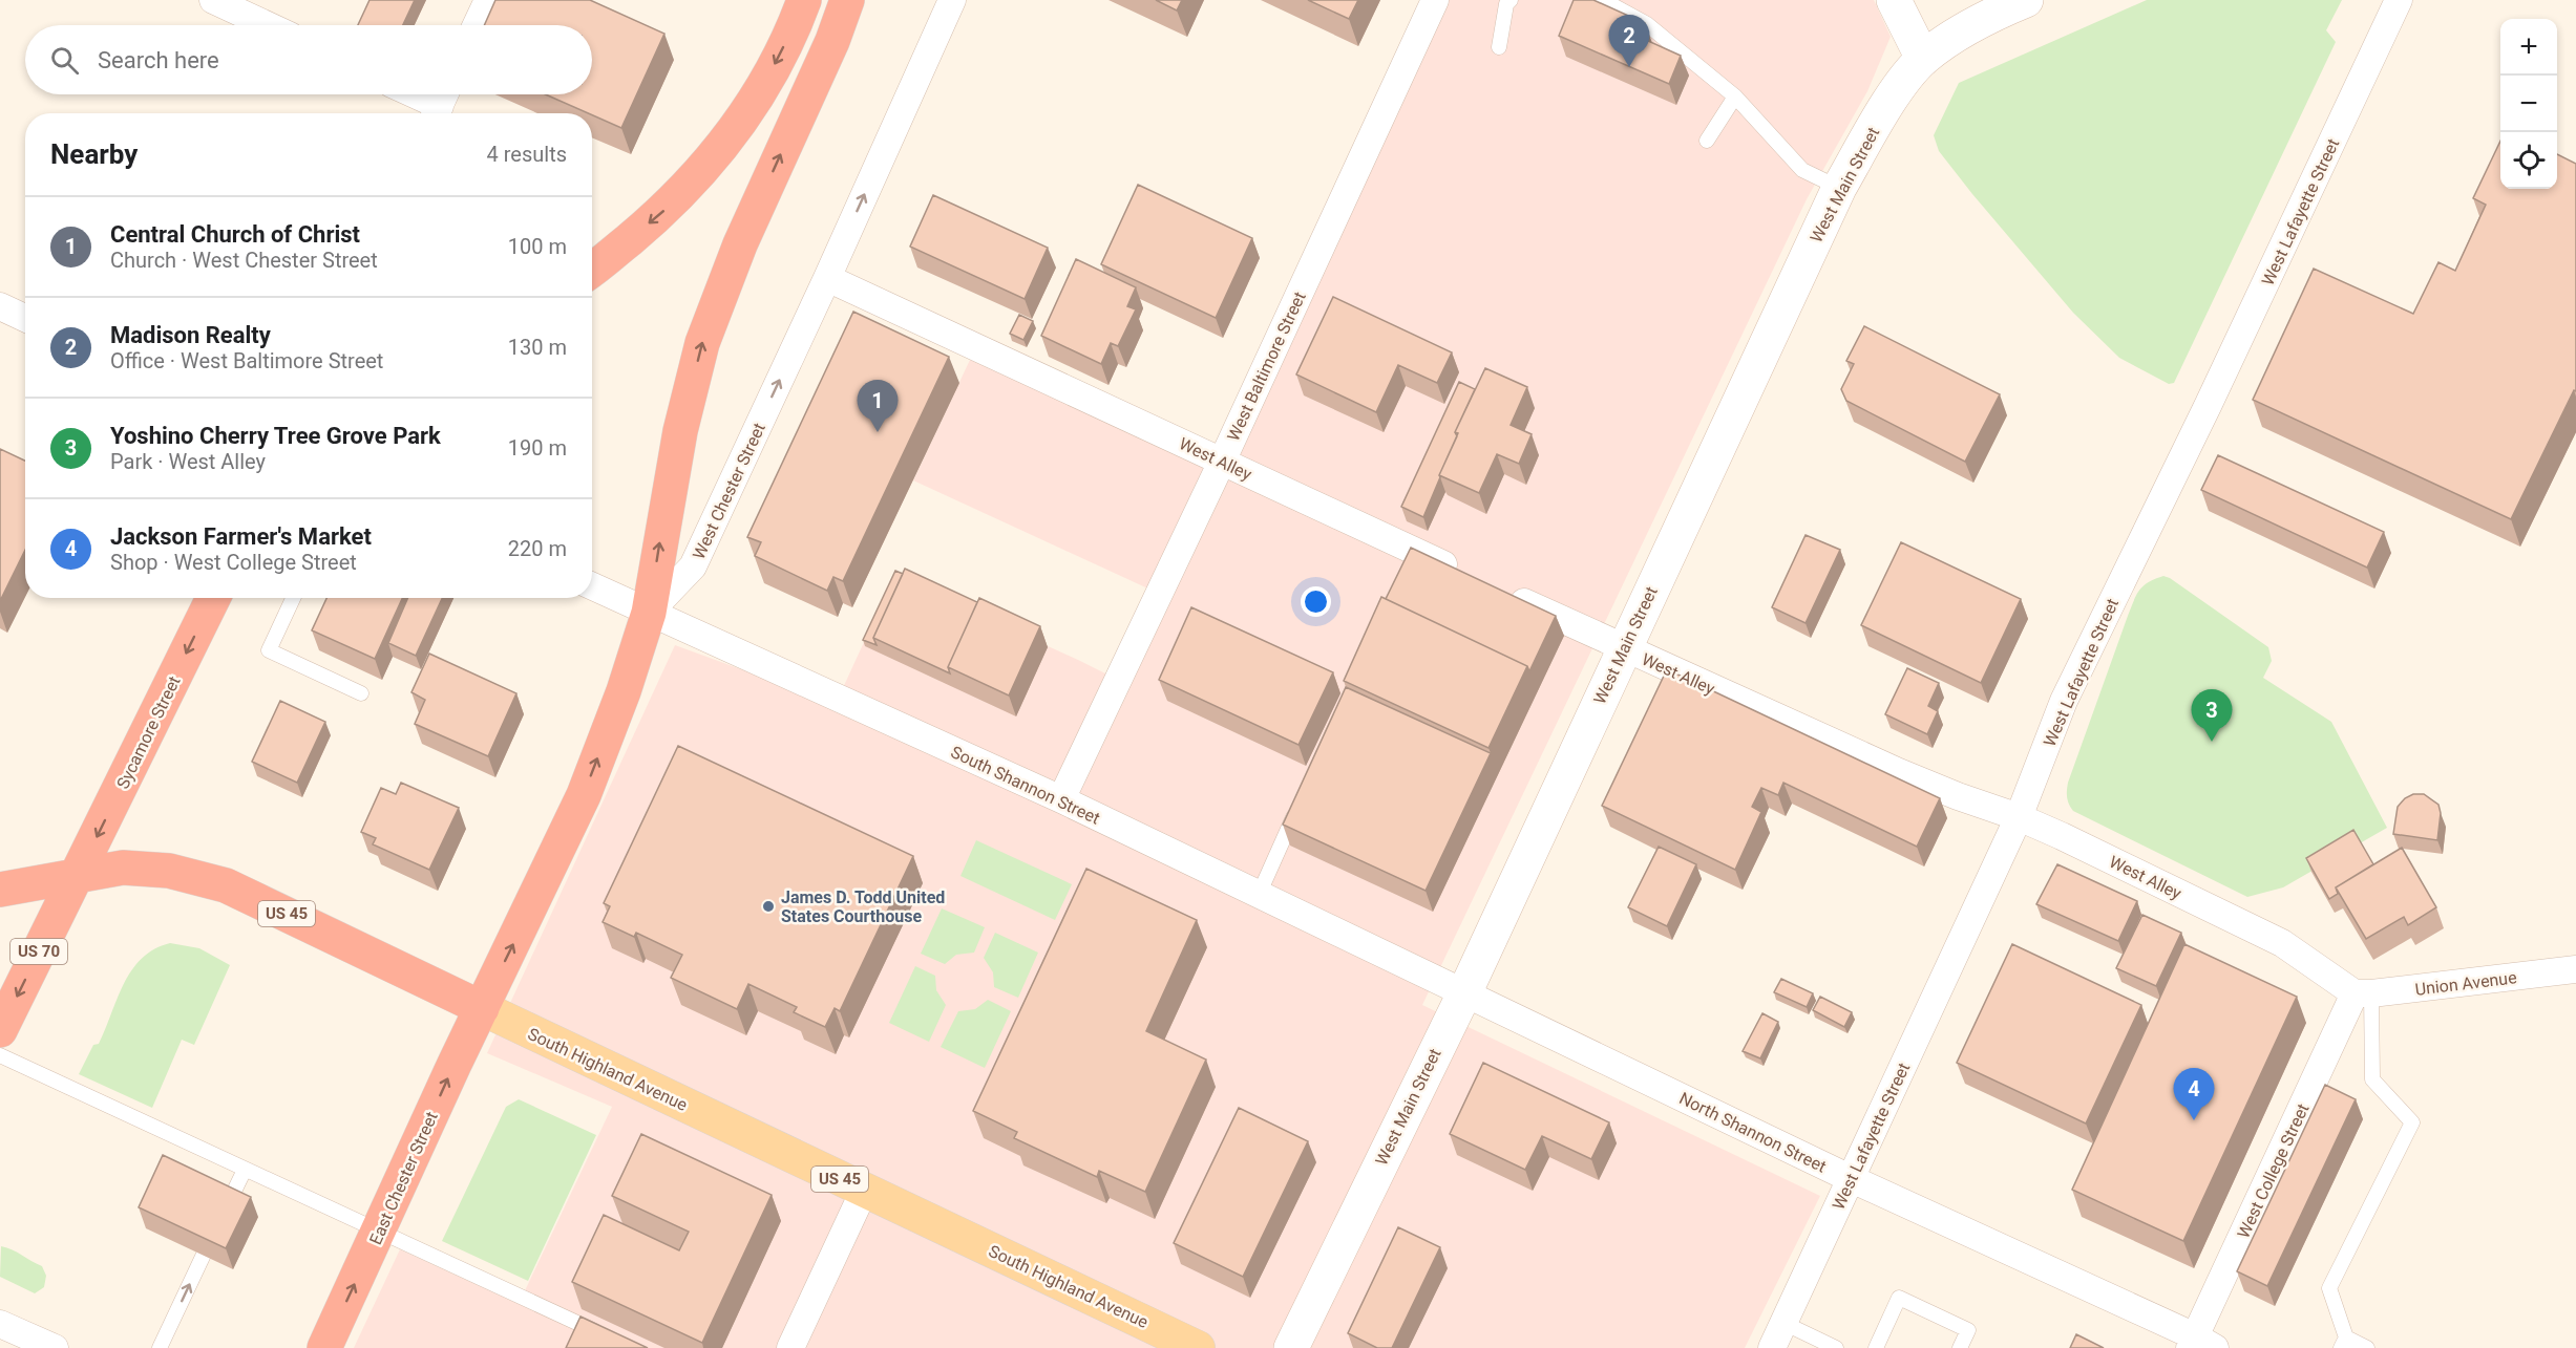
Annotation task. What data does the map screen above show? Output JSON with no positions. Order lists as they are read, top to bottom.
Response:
{
  "streets": {
    "highway": [
      "West Chester Street",
      "Sycamore Street",
      "US 45",
      "US 70",
      "South Highland Avenue",
      "East Chester Street"
    ],
    "main road": ["West Main Street"],
    "street": [
      "West Lafayette Street",
      "West Baltimore Street",
      "West Alley",
      "South Shannon Street",
      "Union Avenue",
      "North Shannon Street",
      "West College Street"
    ]
  },
  "crossings": [
    ["West Main Street", "West Alley"],
    ["West Main Street", "South Shannon Street"],
    ["West Main Street", "North Shannon Street"],
    ["West Lafayette Street", "West Alley"],
    ["West Lafayette Street", "North Shannon Street"],
    ["West Baltimore Street", "West Alley"],
    ["West Baltimore Street", "South Shannon Street"],
    ["West Alley", "West Chester Street"],
    ["West Alley", "Union Avenue"],
    ["West Alley", "West College Street"],
    ["West Chester Street", "South Shannon Street"],
    ["West Chester Street", "South Highland Avenue"],
    ["West Chester Street", "East Chester Street"],
    ["Sycamore Street", "US 70"],
    ["Sycamore Street", "South Highland Avenue"],
    ["South Shannon Street", "North Shannon Street"],
    ["US 70", "South Highland Avenue"],
    ["Union Avenue", "West College Street"],
    ["South Highland Avenue", "East Chester Street"],
    ["North Shannon Street", "West College Street"]
  ],
  "one_way": ["West Chester Street", "Sycamore Street", "East Chester Street"],
  "places": ["James D. Todd United States Courthouse"],
  "page": {
    "pins": [
      "2",
      "1",
      "3",
      "4"
    ],
    "map_buttons": ["+", "−"],
    "search": "Search here",
    "heading": ["Nearby", "4 results"],
    "list": [
      {
        "mark": "1",
        "name": "Central Church of Christ",
        "note": "Church · West Chester Street",
        "value": "100 m"
      },
      {
        "mark": "2",
        "name": "Madison Realty",
        "note": "Office · West Baltimore Street",
        "value": "130 m"
      },
      {
        "mark": "3",
        "name": "Yoshino Cherry Tree Grove Park",
        "note": "Park · West Alley",
        "value": "190 m"
      },
      {
        "mark": "4",
        "name": "Jackson Farmer's Market",
        "note": "Shop · West College Street",
        "value": "220 m"
      }
    ]
  }
}
